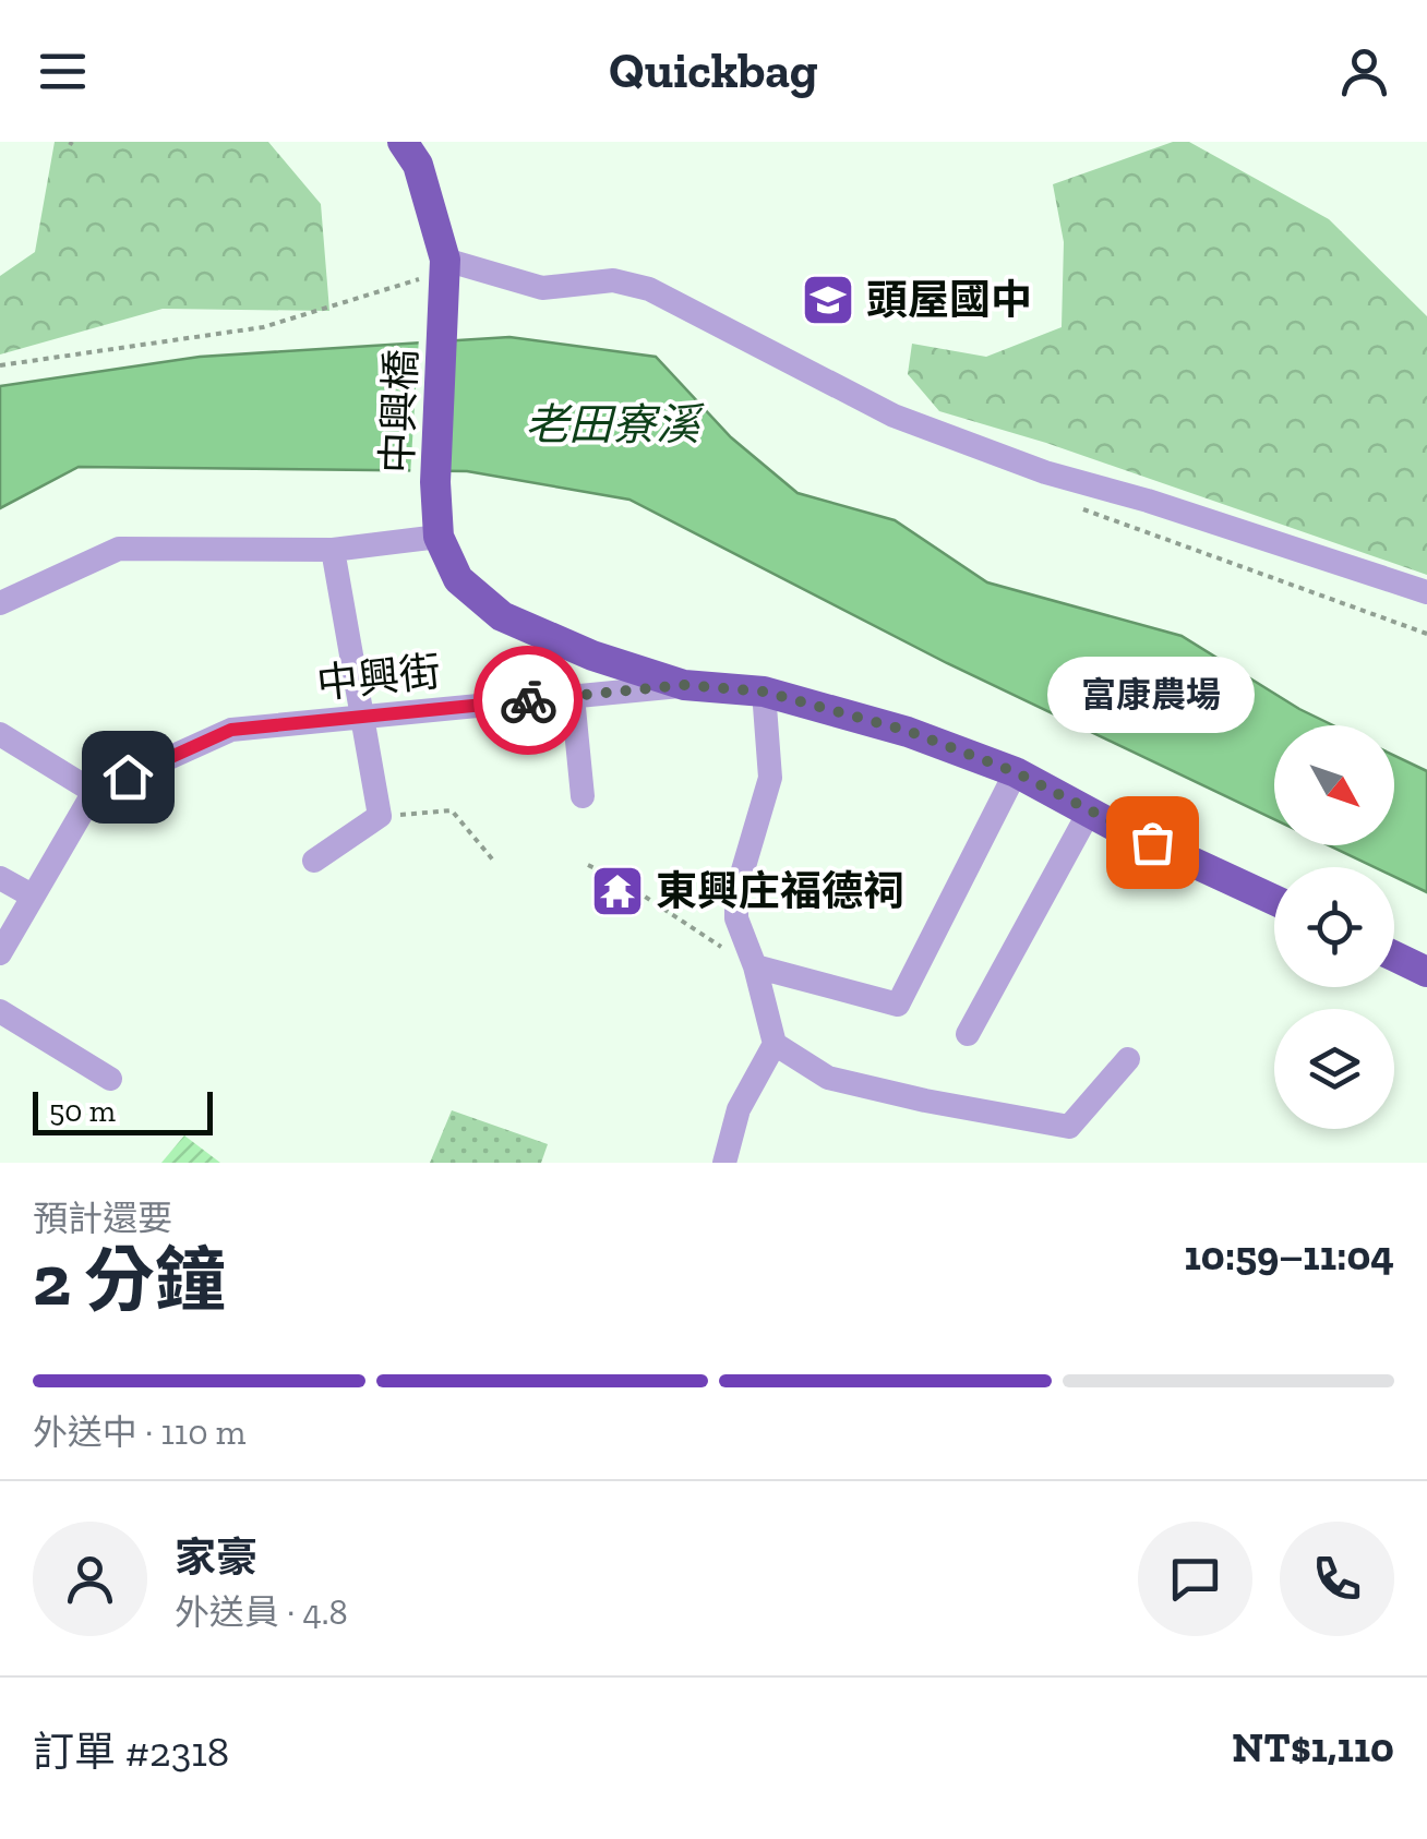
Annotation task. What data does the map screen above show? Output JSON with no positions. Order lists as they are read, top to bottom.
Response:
{
  "streets": {
    "main road": ["中興橋"],
    "street": ["中興街"]
  },
  "water": ["老田寮溪"],
  "places": {
    "school or university": ["頭屋國中"],
    "other": ["富康農場"],
    "temple": ["東興庄福德祠"]
  },
  "scale_bar": "50 m",
  "north": "bottom right",
  "page": {
    "header": "Quickbag",
    "bubble": "富康農場",
    "scale": "50 m",
    "heading": ["2 分鐘", "預計還要", "10:59–11:04"],
    "panel": [
      "家豪",
      "外送員 · 4.8",
      "訂單 #2318",
      "NT$1,110"
    ],
    "bar": "外送中 · 110 m"
  }
}
